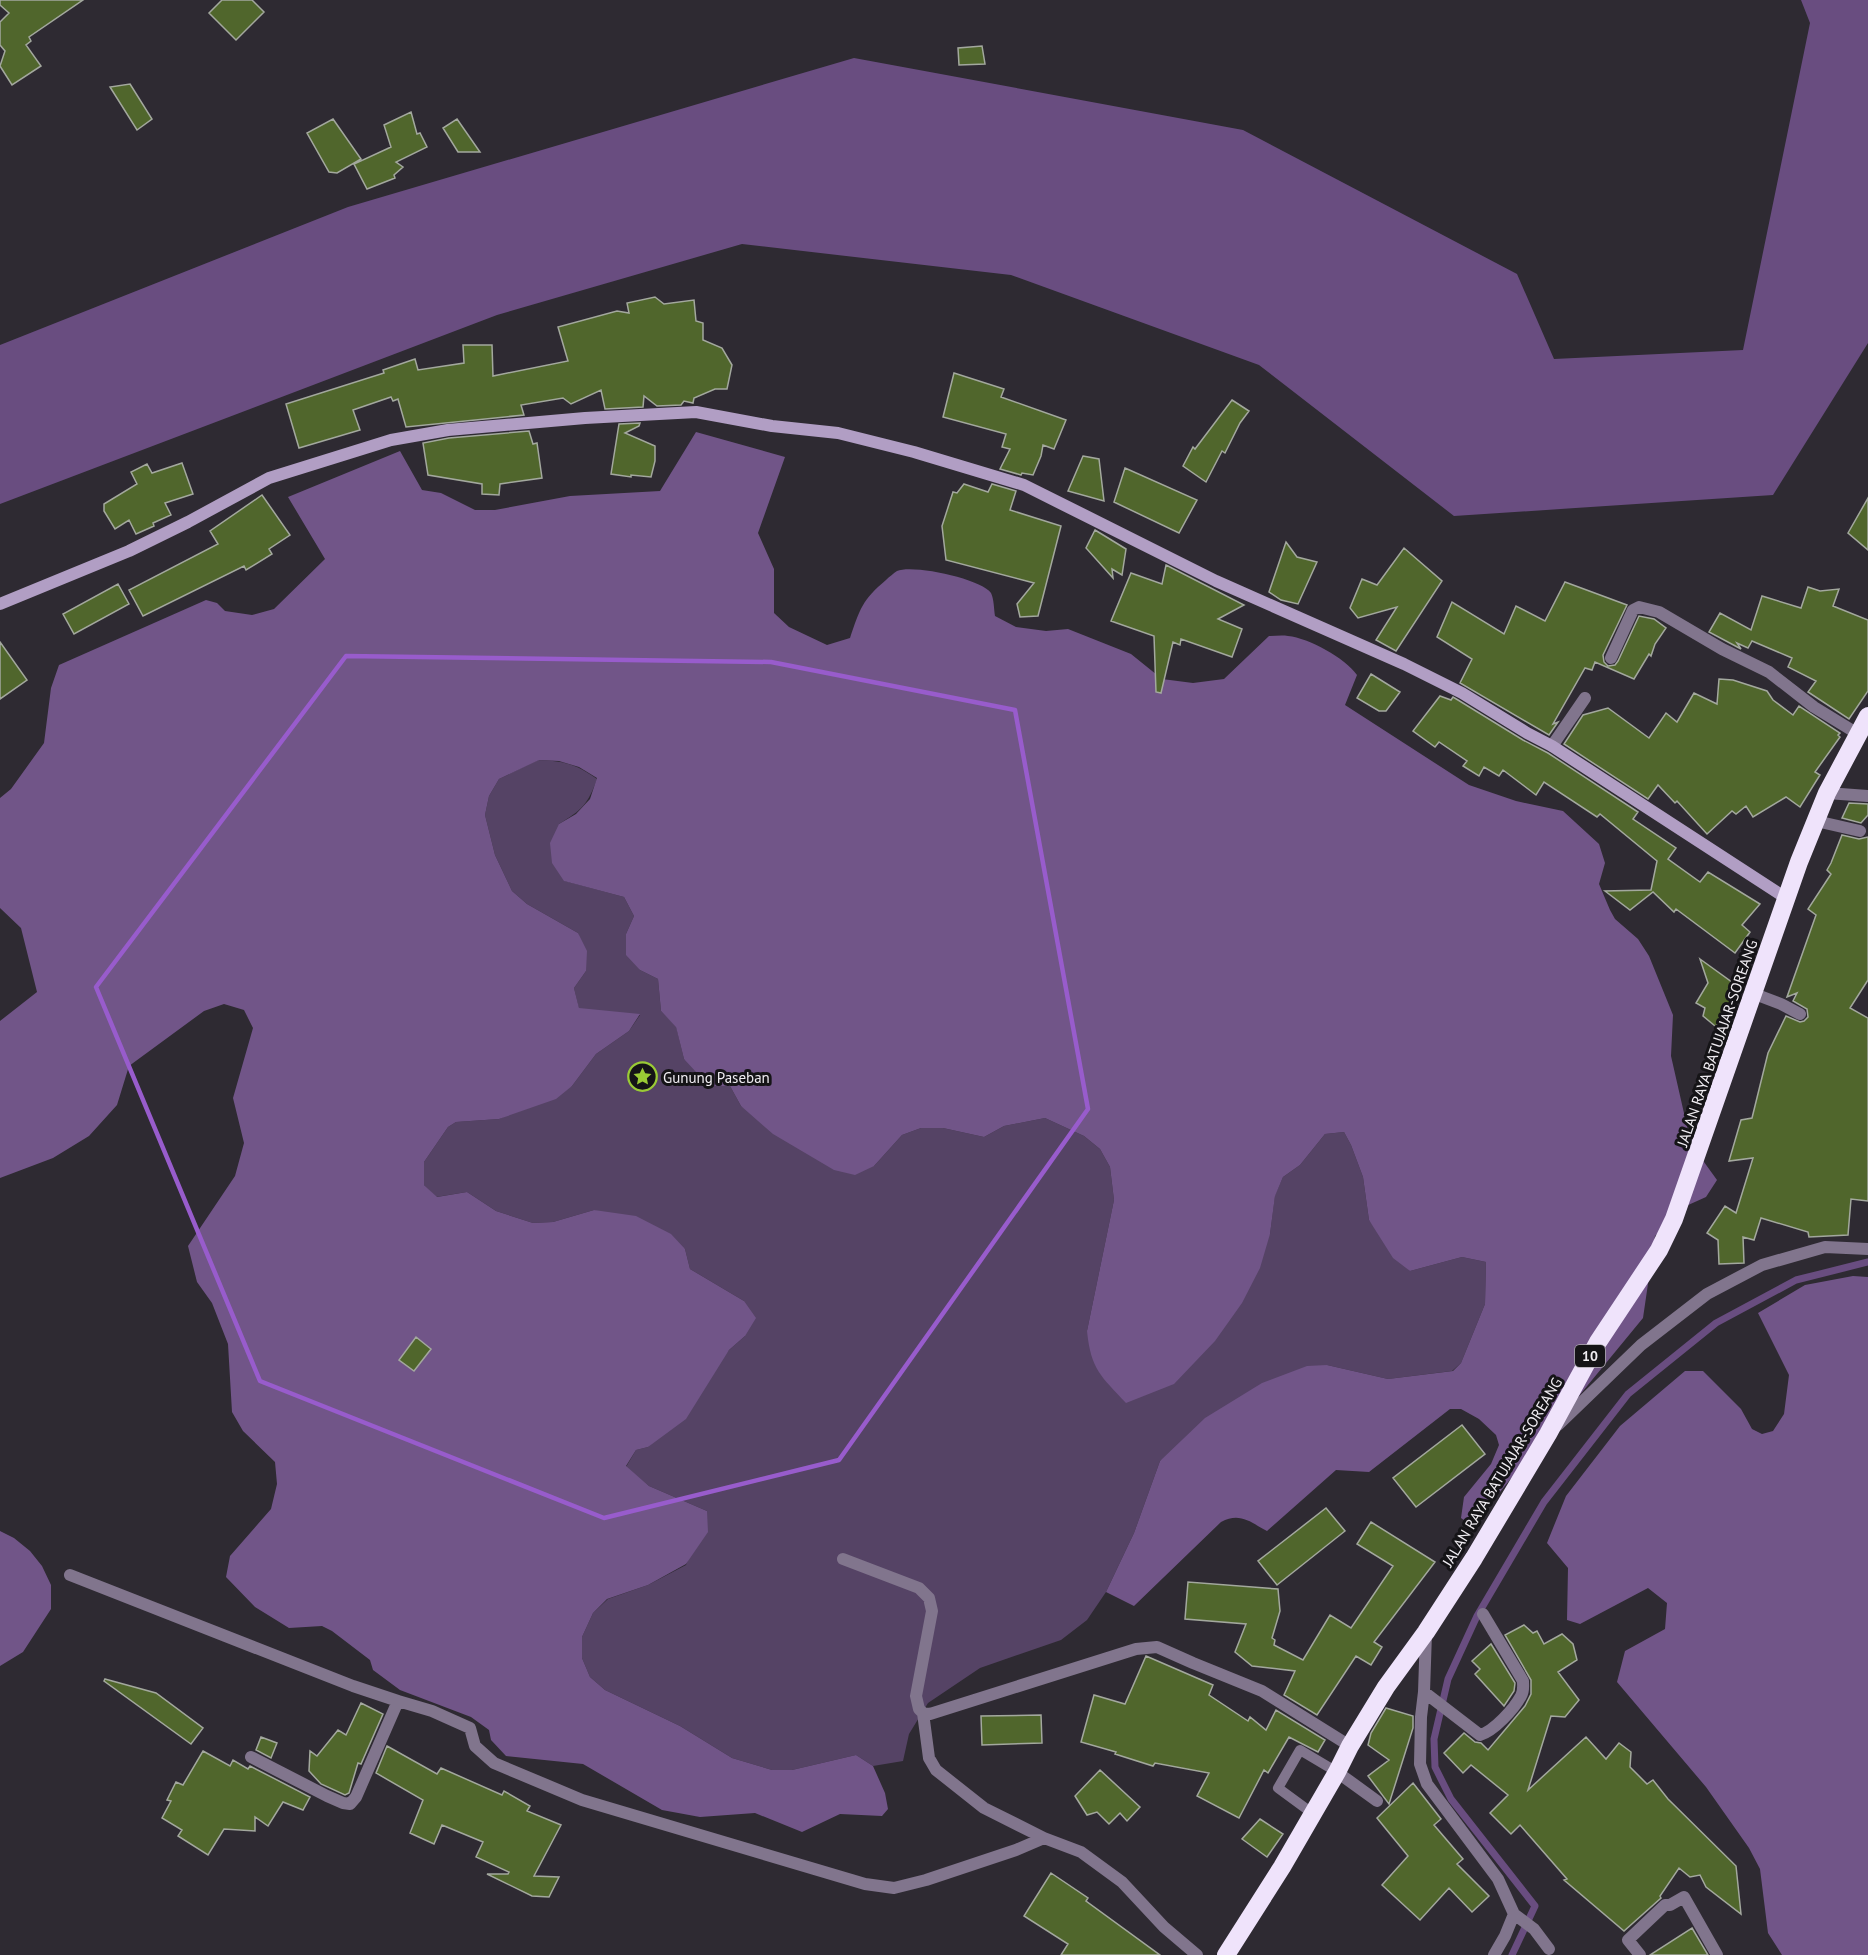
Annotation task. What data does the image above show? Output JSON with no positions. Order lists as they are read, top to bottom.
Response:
{
  "streets": {
    "highway": ["JALAN RAYA BATUJAJAR-SOREANG", "10"]
  },
  "places": {
    "place": ["Gunung Paseban"]
  }
}
